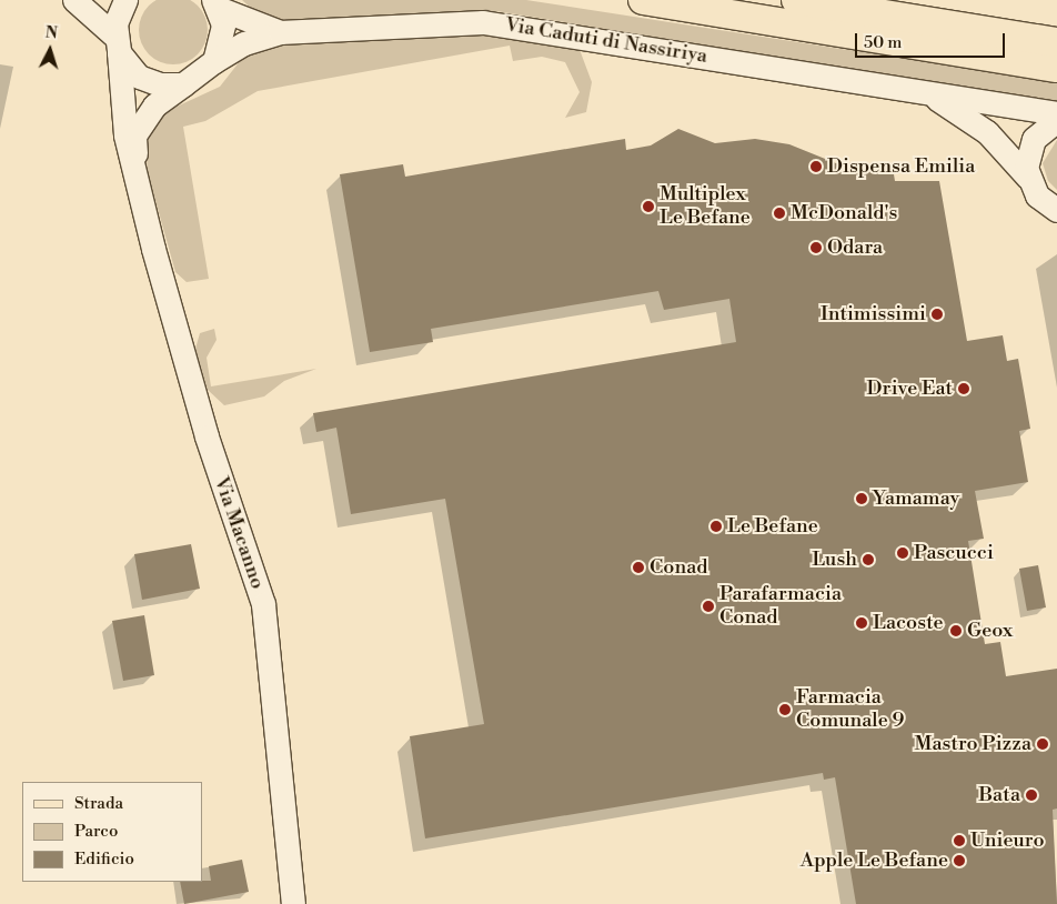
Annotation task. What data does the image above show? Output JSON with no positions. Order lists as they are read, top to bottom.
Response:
{
  "streets": {
    "street": ["Via Caduti di Nassiriya", "Via Macanno"]
  },
  "crossings": [
    ["Via Caduti di Nassiriya", "Via Macanno"]
  ],
  "places": [
    "Dispensa Emilia",
    "Multiplex Le Befane",
    "McDonald's",
    "Odara",
    "Intimissimi",
    "Drive Eat",
    "Yamamay",
    "Le Befane",
    "Pascucci",
    "Lush",
    "Conad",
    "Parafarmacia Conad",
    "Lacoste",
    "Geox",
    "Farmacia Comunale 9",
    "Mastro Pizza",
    "Bata",
    "Unieuro",
    "Apple Le Befane"
  ],
  "legend": ["Strada", "Parco", "Edificio"],
  "scale_bar": "50 m",
  "north": "top"
}
